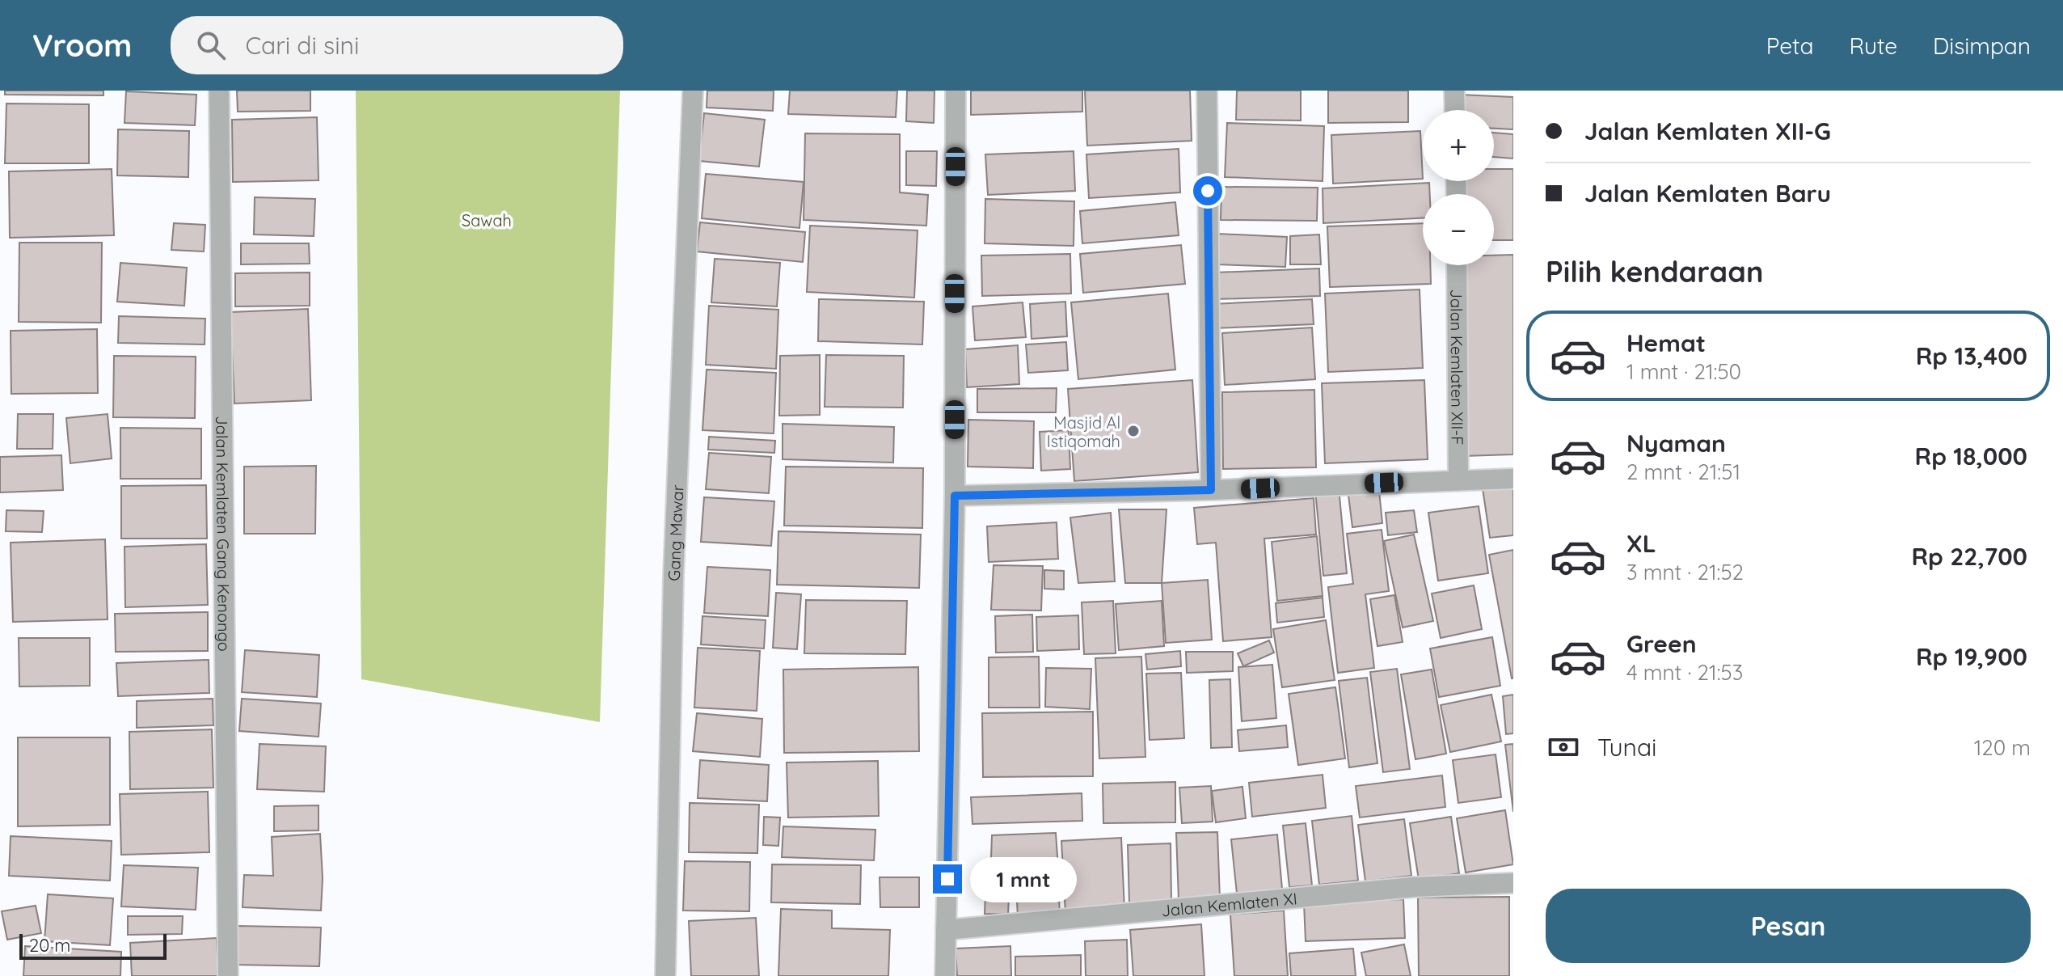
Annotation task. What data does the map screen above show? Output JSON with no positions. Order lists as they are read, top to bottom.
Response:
{
  "streets": {
    "street": [
      "Jalan Kemlaten XII-F",
      "Jalan Kemlaten Gang Kenongo",
      "Gang Mawar",
      "Jalan Kemlaten XI"
    ]
  },
  "parks": ["Sawah"],
  "places": ["Masjid Al Istiqomah"],
  "scale_bar": "20 m",
  "page": {
    "header": "Vroom",
    "search": "Cari di sini",
    "nav": ["Peta", "Rute", "Disimpan"],
    "banner": ["Jalan Kemlaten XII-G", "Jalan Kemlaten Baru"],
    "map_buttons": ["+", "−"],
    "heading": "Pilih kendaraan",
    "list": [
      {
        "name": "Hemat",
        "note": "1 mnt · 21:50",
        "value": "Rp 13,400"
      },
      {
        "name": "Nyaman",
        "note": "2 mnt · 21:51",
        "value": "Rp 18,000"
      },
      {
        "name": "XL",
        "note": "3 mnt · 21:52",
        "value": "Rp 22,700"
      },
      {
        "name": "Green",
        "note": "4 mnt · 21:53",
        "value": "Rp 19,900"
      }
    ],
    "pay": ["Tunai", "120 m"],
    "bubble": "1 mnt",
    "buttons": "Pesan",
    "scale": "20 m"
  }
}
